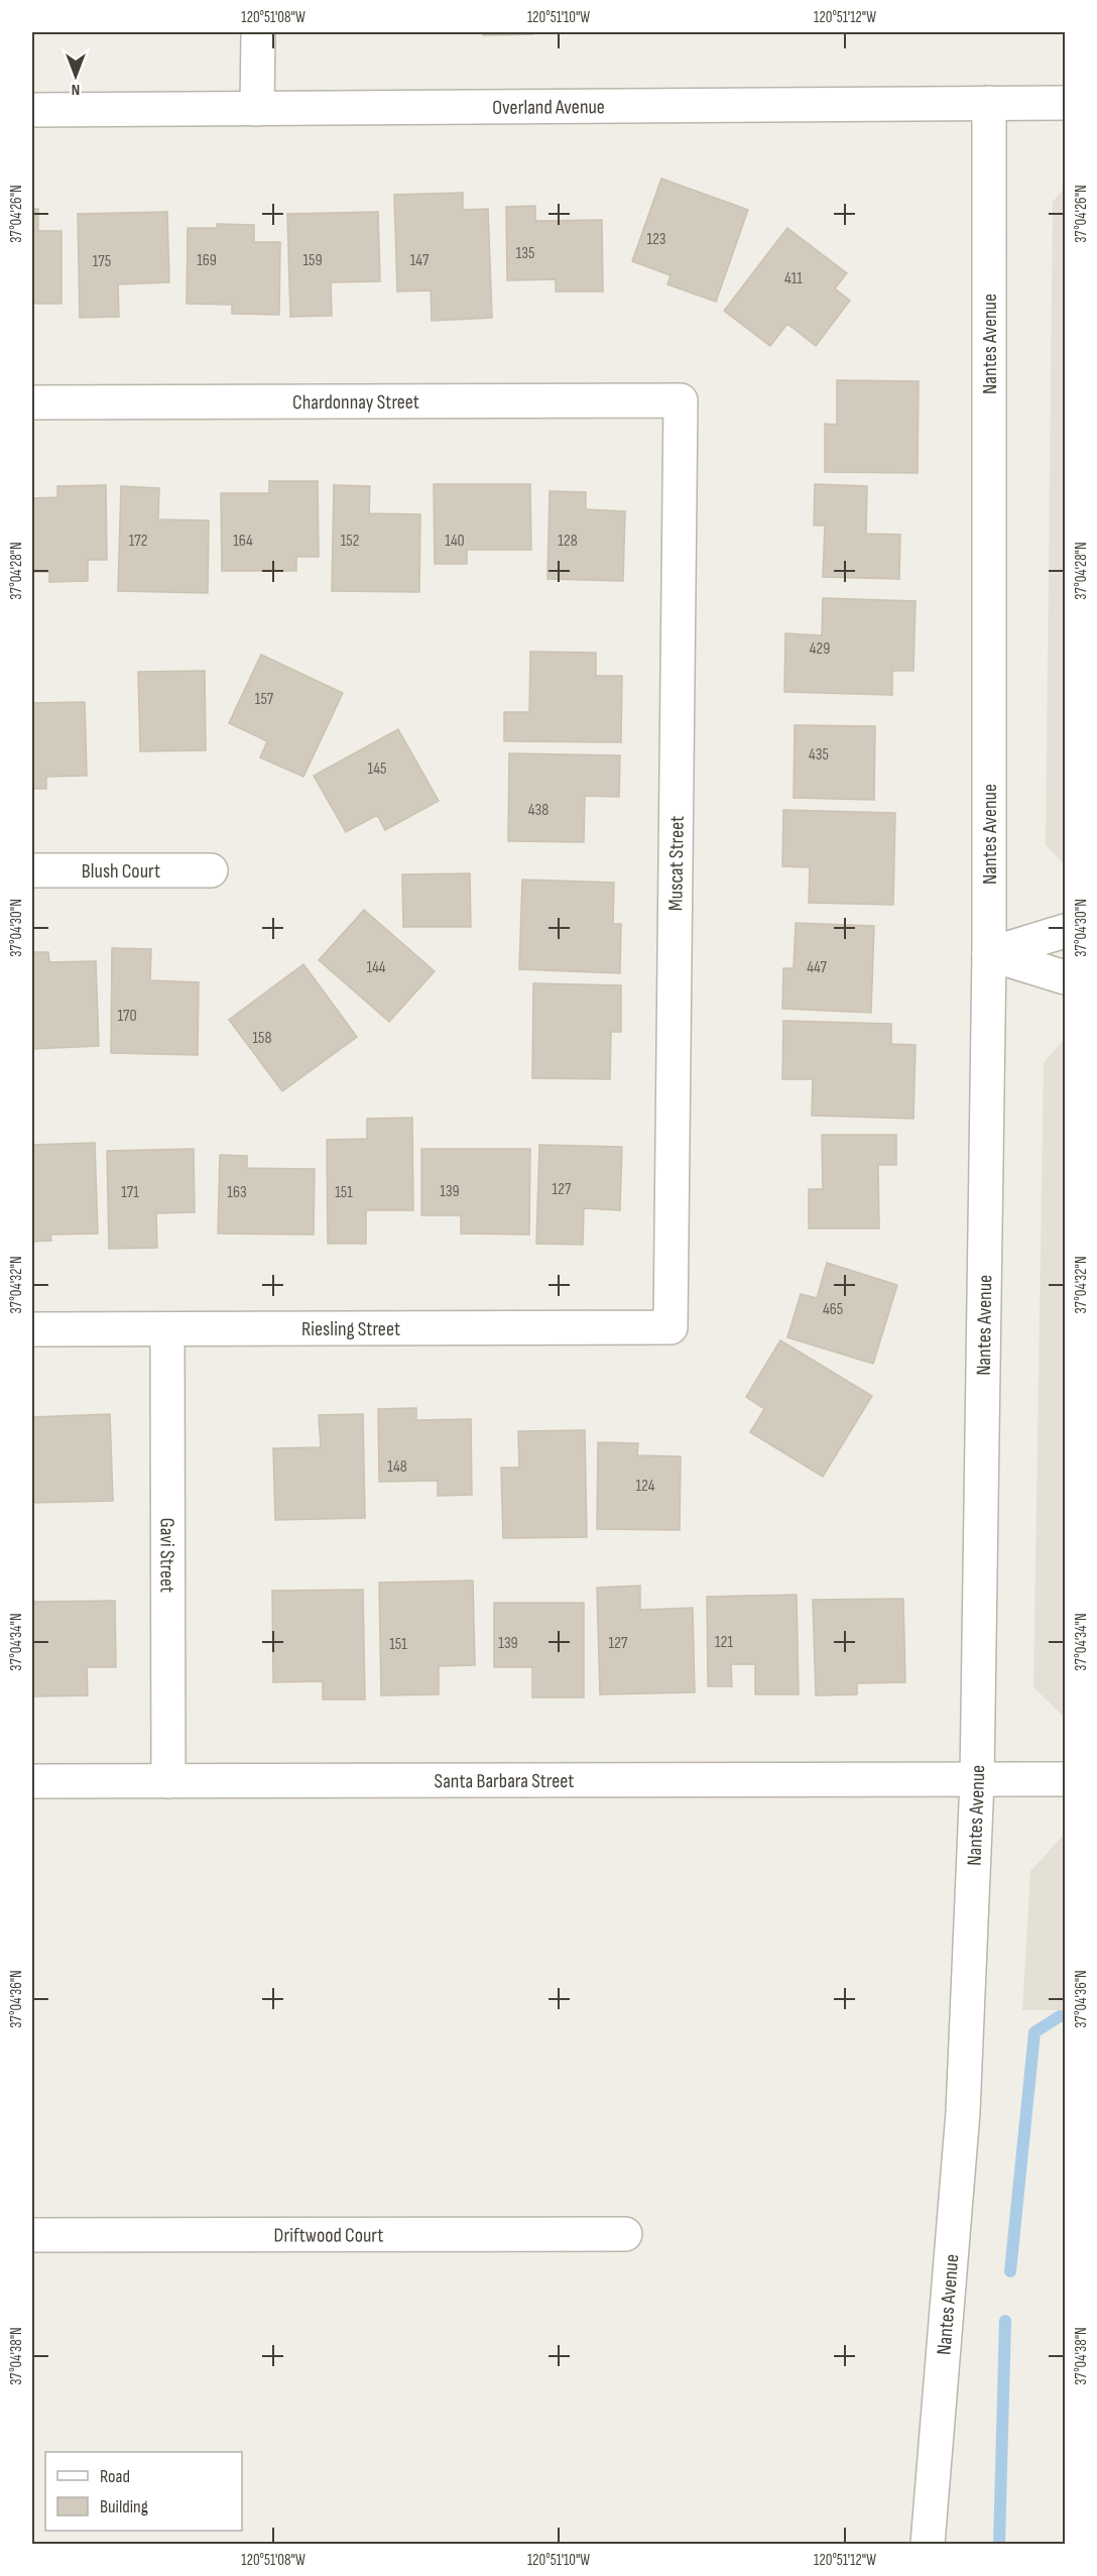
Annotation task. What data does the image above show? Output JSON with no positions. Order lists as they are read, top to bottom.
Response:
{
  "streets": {
    "street": [
      "Overland Avenue",
      "Nantes Avenue",
      "Chardonnay Street",
      "Muscat Street",
      "Blush Court",
      "Riesling Street",
      "Gavi Street",
      "Santa Barbara Street",
      "Driftwood Court"
    ]
  },
  "crossings": [
    ["Overland Avenue", "Nantes Avenue"],
    ["Nantes Avenue", "Santa Barbara Street"],
    ["Chardonnay Street", "Muscat Street"],
    ["Muscat Street", "Riesling Street"],
    ["Riesling Street", "Gavi Street"],
    ["Gavi Street", "Santa Barbara Street"]
  ],
  "house_numbers": [
    "123",
    "135",
    "169",
    "159",
    "147",
    "175",
    "411",
    "172",
    "164",
    "152",
    "140",
    "128",
    "429",
    "157",
    "435",
    "145",
    "438",
    "144",
    "447",
    "170",
    "158",
    "127",
    "139",
    "171",
    "163",
    "151",
    "465",
    "148",
    "124",
    "121",
    "139",
    "127",
    "151"
  ],
  "legend": ["Road", "Building"],
  "north": "bottom",
  "coordinates": [
    "120°51'08\"W",
    "120°51'10\"W",
    "120°51'12\"W",
    "37°04'26\"N",
    "37°04'28\"N",
    "37°04'30\"N",
    "37°04'32\"N",
    "37°04'34\"N",
    "37°04'36\"N",
    "37°04'38\"N"
  ]
}
